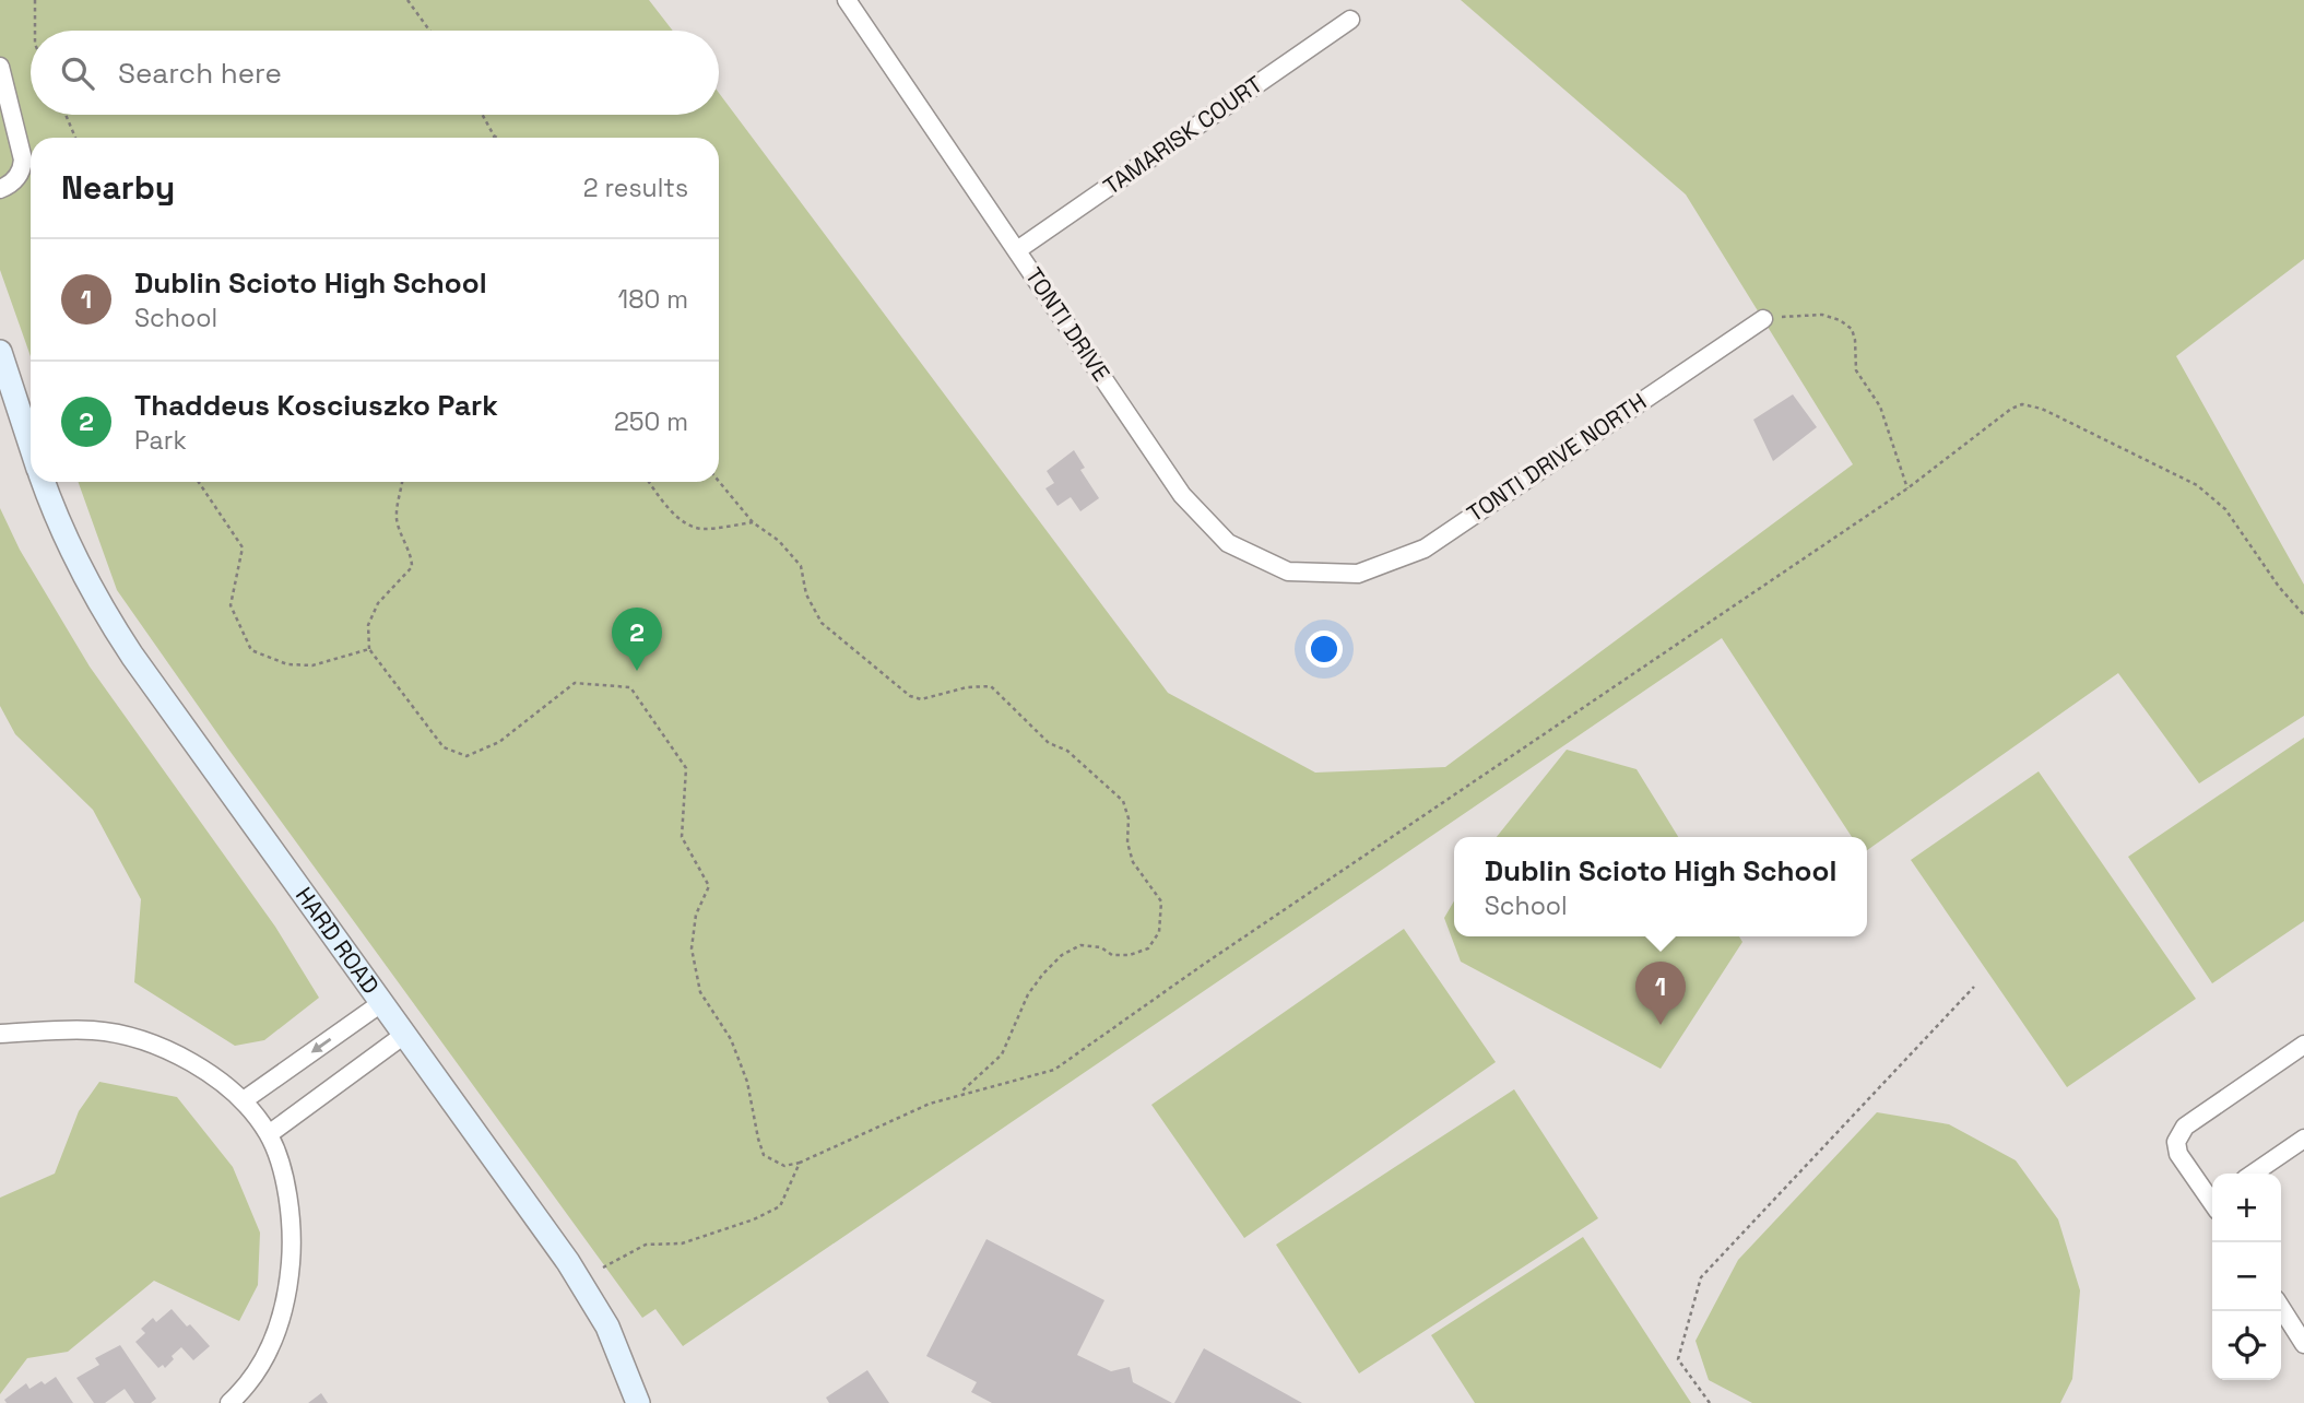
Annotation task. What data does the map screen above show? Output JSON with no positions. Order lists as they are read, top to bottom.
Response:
{
  "streets": {
    "main road": ["HARD ROAD"],
    "street": ["TAMARISK COURT", "TONTI DRIVE", "TONTI DRIVE NORTH"]
  },
  "crossings": [
    ["TAMARISK COURT", "TONTI DRIVE"],
    ["TONTI DRIVE", "TONTI DRIVE NORTH"]
  ],
  "page": {
    "search": "Search here",
    "heading": ["Nearby", "2 results"],
    "list": [
      {
        "mark": "1",
        "name": "Dublin Scioto High School",
        "note": "School",
        "value": "180 m"
      },
      {
        "mark": "2",
        "name": "Thaddeus Kosciuszko Park",
        "note": "Park",
        "value": "250 m"
      }
    ],
    "pins": ["2", "1"],
    "popup": ["Dublin Scioto High School", "School"],
    "map_buttons": ["+", "−"]
  }
}
